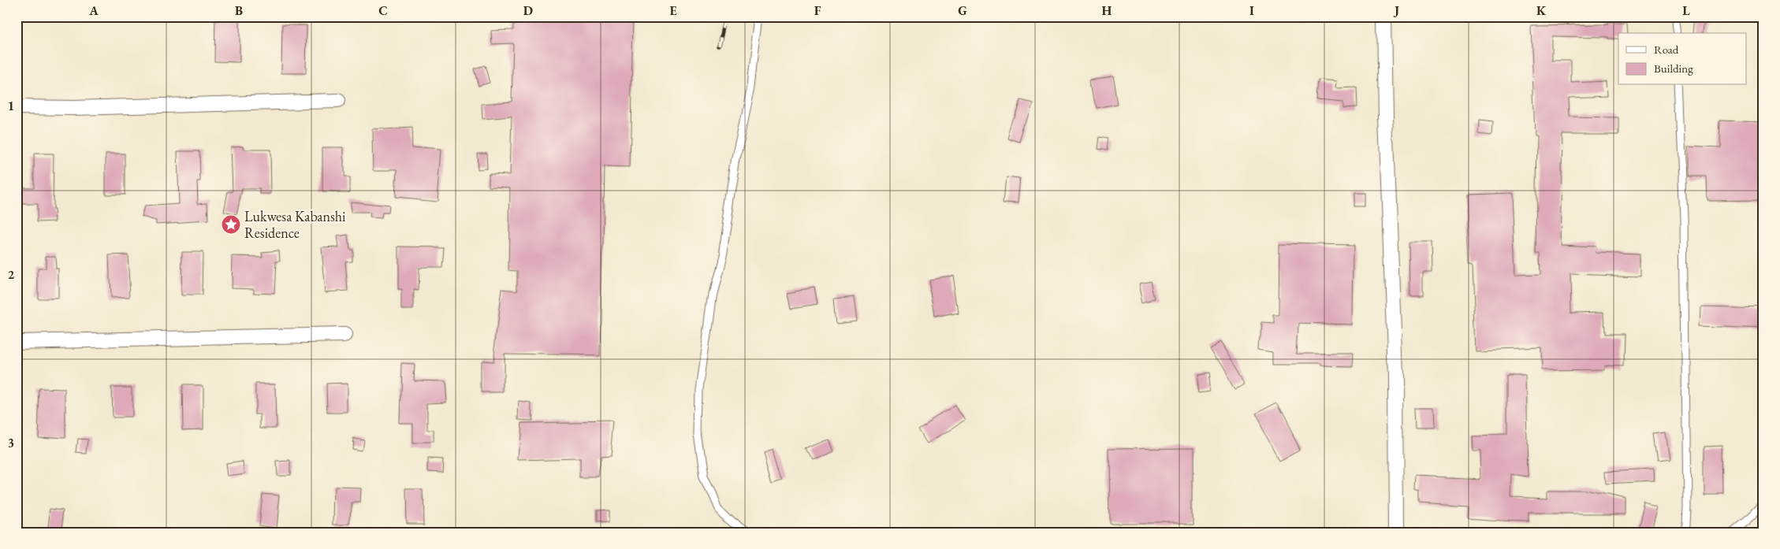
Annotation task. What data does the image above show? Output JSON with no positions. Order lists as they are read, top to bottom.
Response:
{
  "places": {
    "place": ["Lukwesa Kabanshi Residence"]
  },
  "legend": ["Road", "Building"],
  "grid": {
    "columns": [
      "A",
      "B",
      "C",
      "D",
      "E",
      "F",
      "G",
      "H",
      "I",
      "J",
      "K",
      "L"
    ],
    "rows": ["1", "2", "3"]
  }
}
